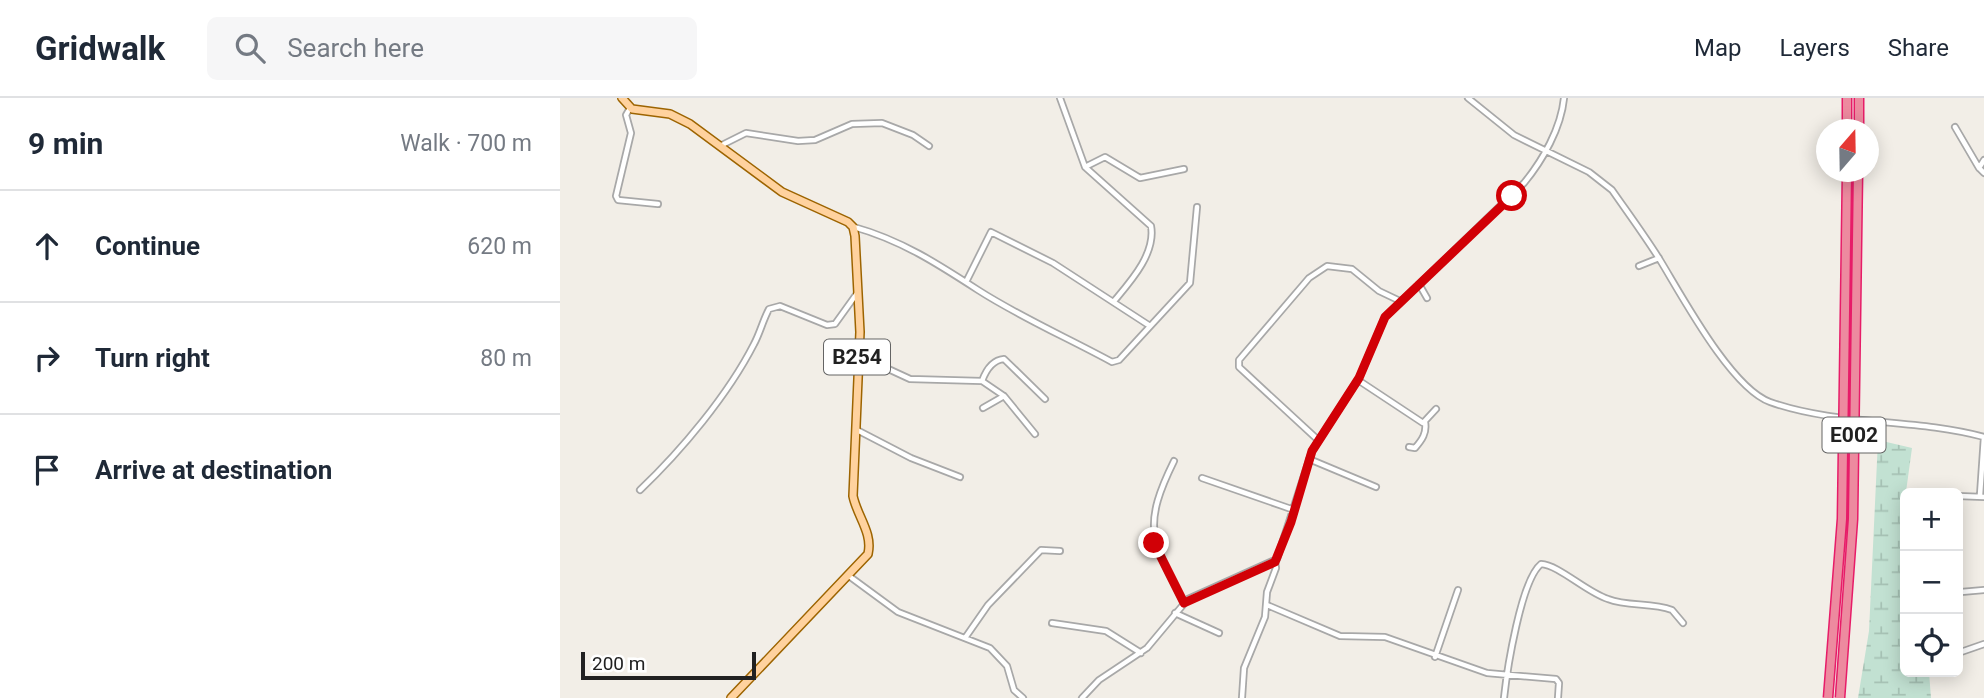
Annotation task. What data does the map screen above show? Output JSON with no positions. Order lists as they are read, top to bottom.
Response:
{
  "streets": {
    "highway": ["E002"],
    "main road": ["B254"]
  },
  "scale_bar": "200 m",
  "north": "top",
  "page": {
    "header": "Gridwalk",
    "search": "Search here",
    "nav": ["Map", "Layers", "Share"],
    "heading": ["9 min", "Walk · 700 m"],
    "list": [
      ["Continue", "620 m"],
      ["Turn right", "80 m"],
      "Arrive at destination"
    ],
    "map_buttons": ["+", "−"],
    "scale": "200 m"
  }
}
